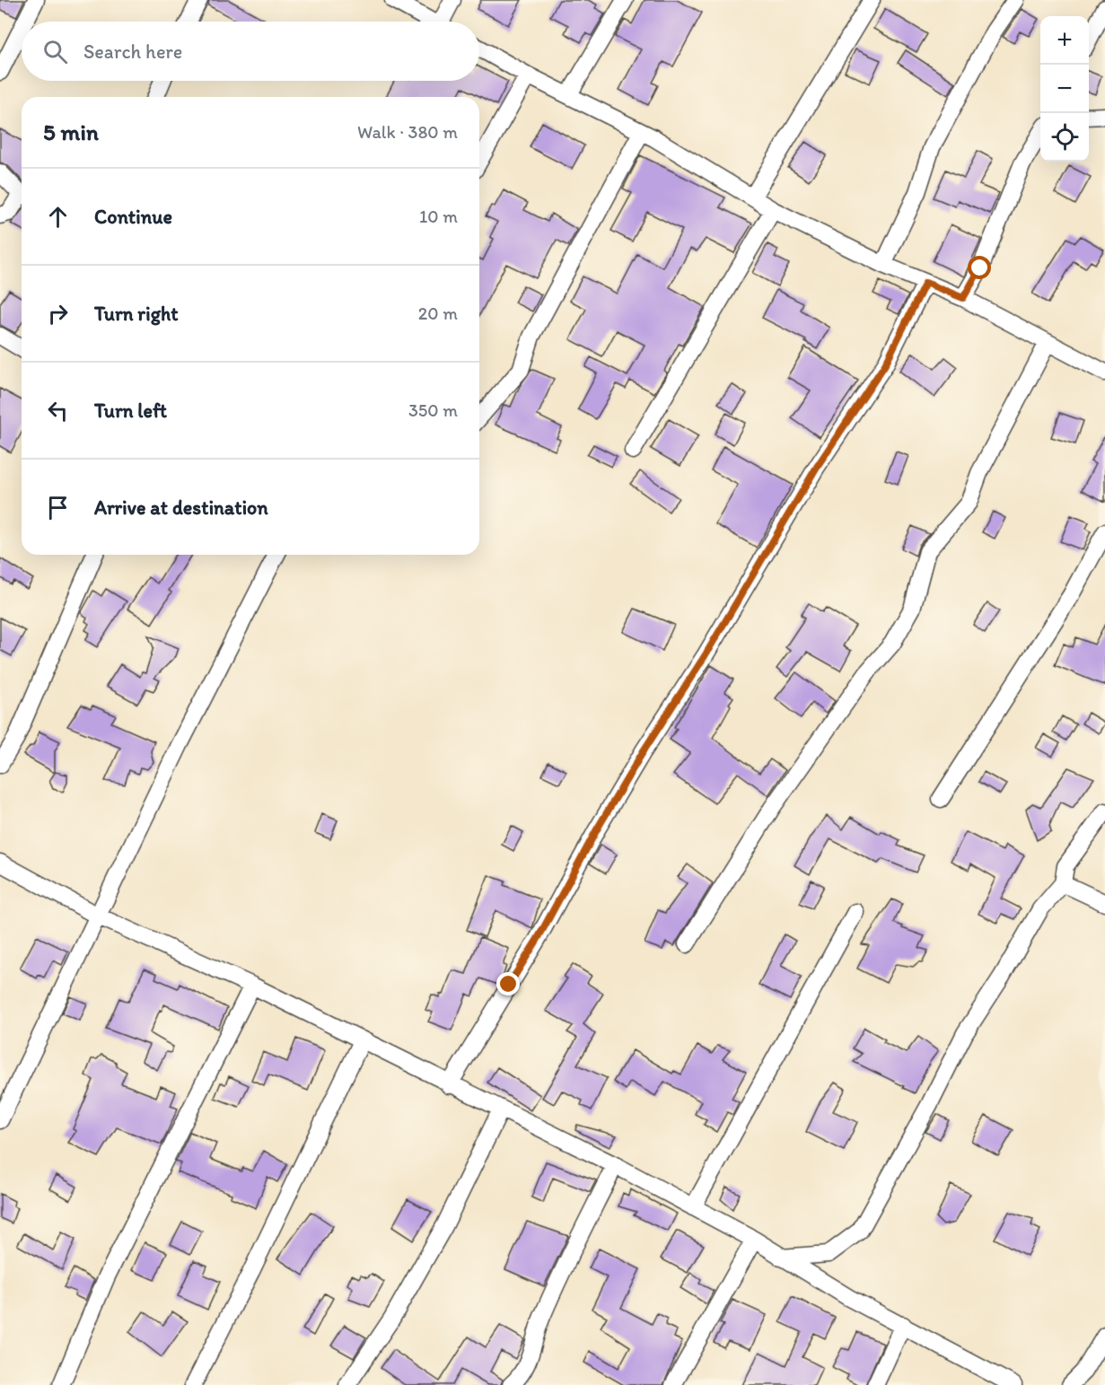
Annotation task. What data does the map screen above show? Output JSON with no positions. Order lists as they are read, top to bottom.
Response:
{
  "page": {
    "map_buttons": ["+", "−"],
    "search": "Search here",
    "heading": ["5 min", "Walk · 380 m"],
    "list": [
      ["Continue", "10 m"],
      ["Turn right", "20 m"],
      ["Turn left", "350 m"],
      "Arrive at destination"
    ]
  }
}
